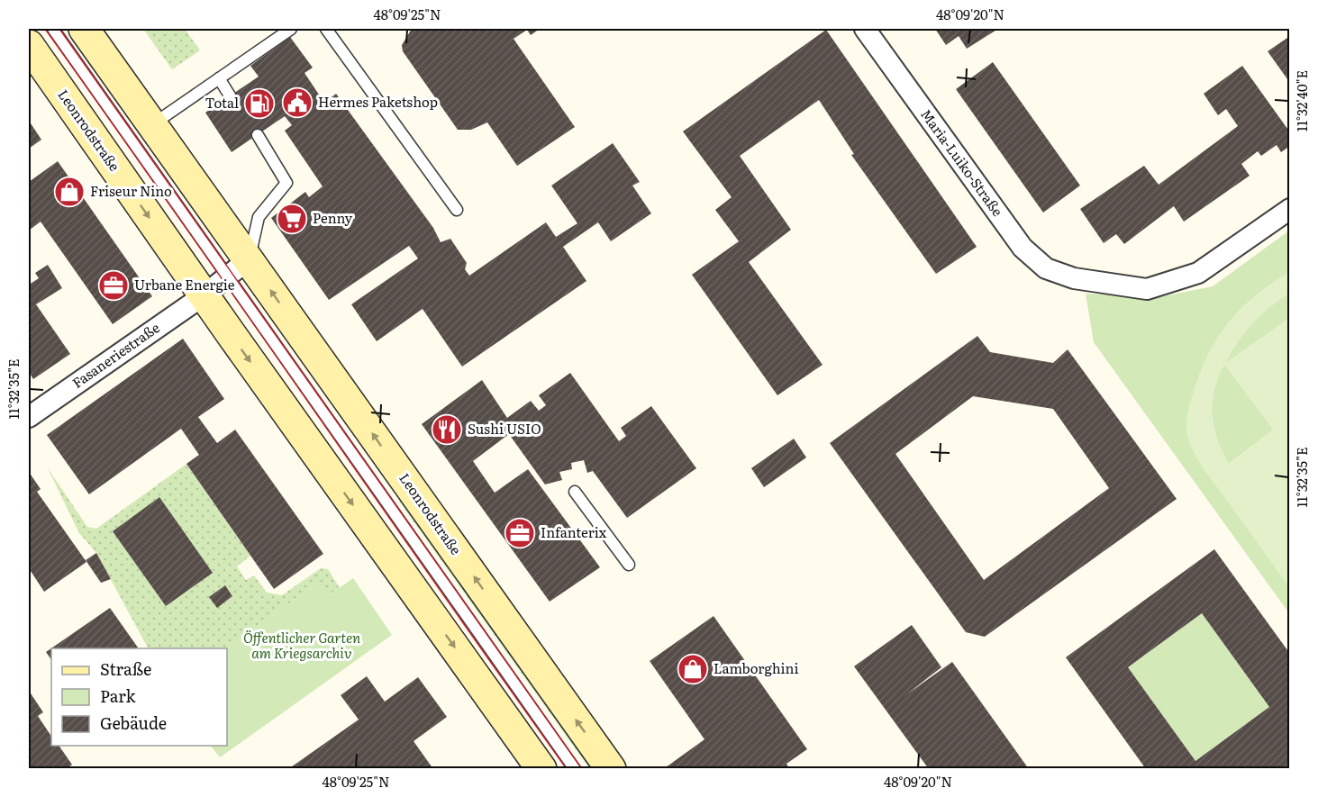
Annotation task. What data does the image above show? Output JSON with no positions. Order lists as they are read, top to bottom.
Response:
{
  "streets": {
    "main road": ["Leonrodstraße"],
    "street": ["Maria-Luiko-Straße", "Fasaneriestraße"]
  },
  "crossings": [
    ["Leonrodstraße", "Fasaneriestraße"]
  ],
  "parks": ["Öffentlicher Garten am Kriegsarchiv"],
  "places": {
    "public building": ["Hermes Paketshop"],
    "fuel station": ["Total"],
    "shop": ["Friseur Nino", "Lamborghini"],
    "supermarket": ["Penny"],
    "office": ["Urbane Energie", "Infanterix"],
    "restaurant": ["Sushi USIO"]
  },
  "legend": ["Straße", "Park", "Gebäude"],
  "coordinates": [
    "48°09'25\"N",
    "48°09'20\"N",
    "11°32'40\"E",
    "11°32'35\"E"
  ]
}
